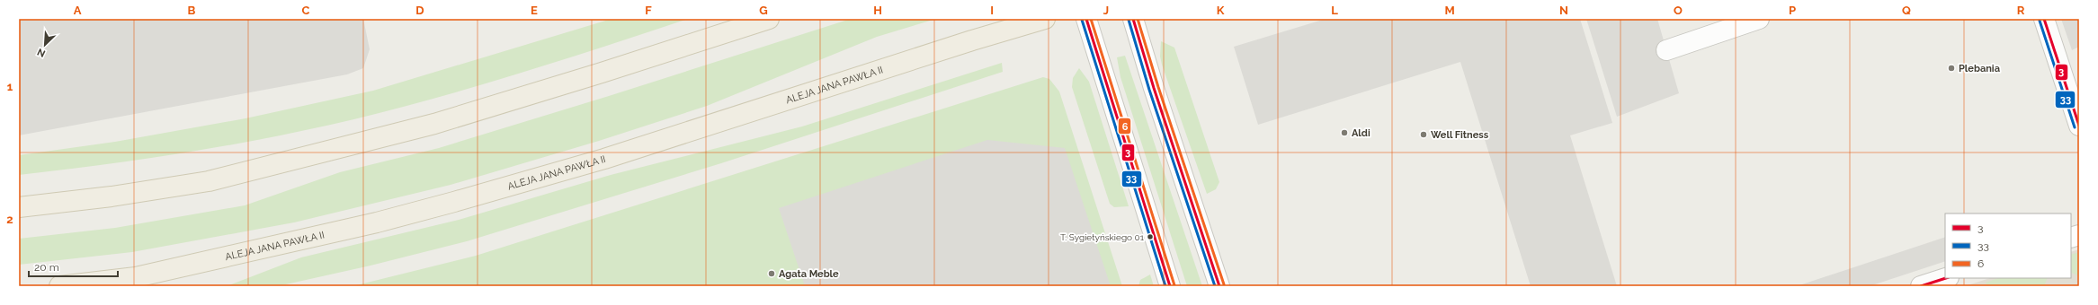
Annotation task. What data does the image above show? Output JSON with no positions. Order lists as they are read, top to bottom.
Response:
{
  "streets": {
    "main road": ["ALEJA JANA PAWŁA II"]
  },
  "places": [
    "Plebania",
    "Aldi",
    "Well Fitness",
    "T. Sygietyńskiego 01",
    "Agata Meble"
  ],
  "lines": ["transit line 3", "transit line 6", "transit line 33"],
  "legend": ["3", "33", "6"],
  "scale_bar": "20 m",
  "north": "bottom left",
  "grid": {
    "columns": [
      "A",
      "B",
      "C",
      "D",
      "E",
      "F",
      "G",
      "H",
      "I",
      "J",
      "K",
      "L",
      "M",
      "N",
      "O",
      "P",
      "Q",
      "R"
    ],
    "rows": ["1", "2"]
  }
}
